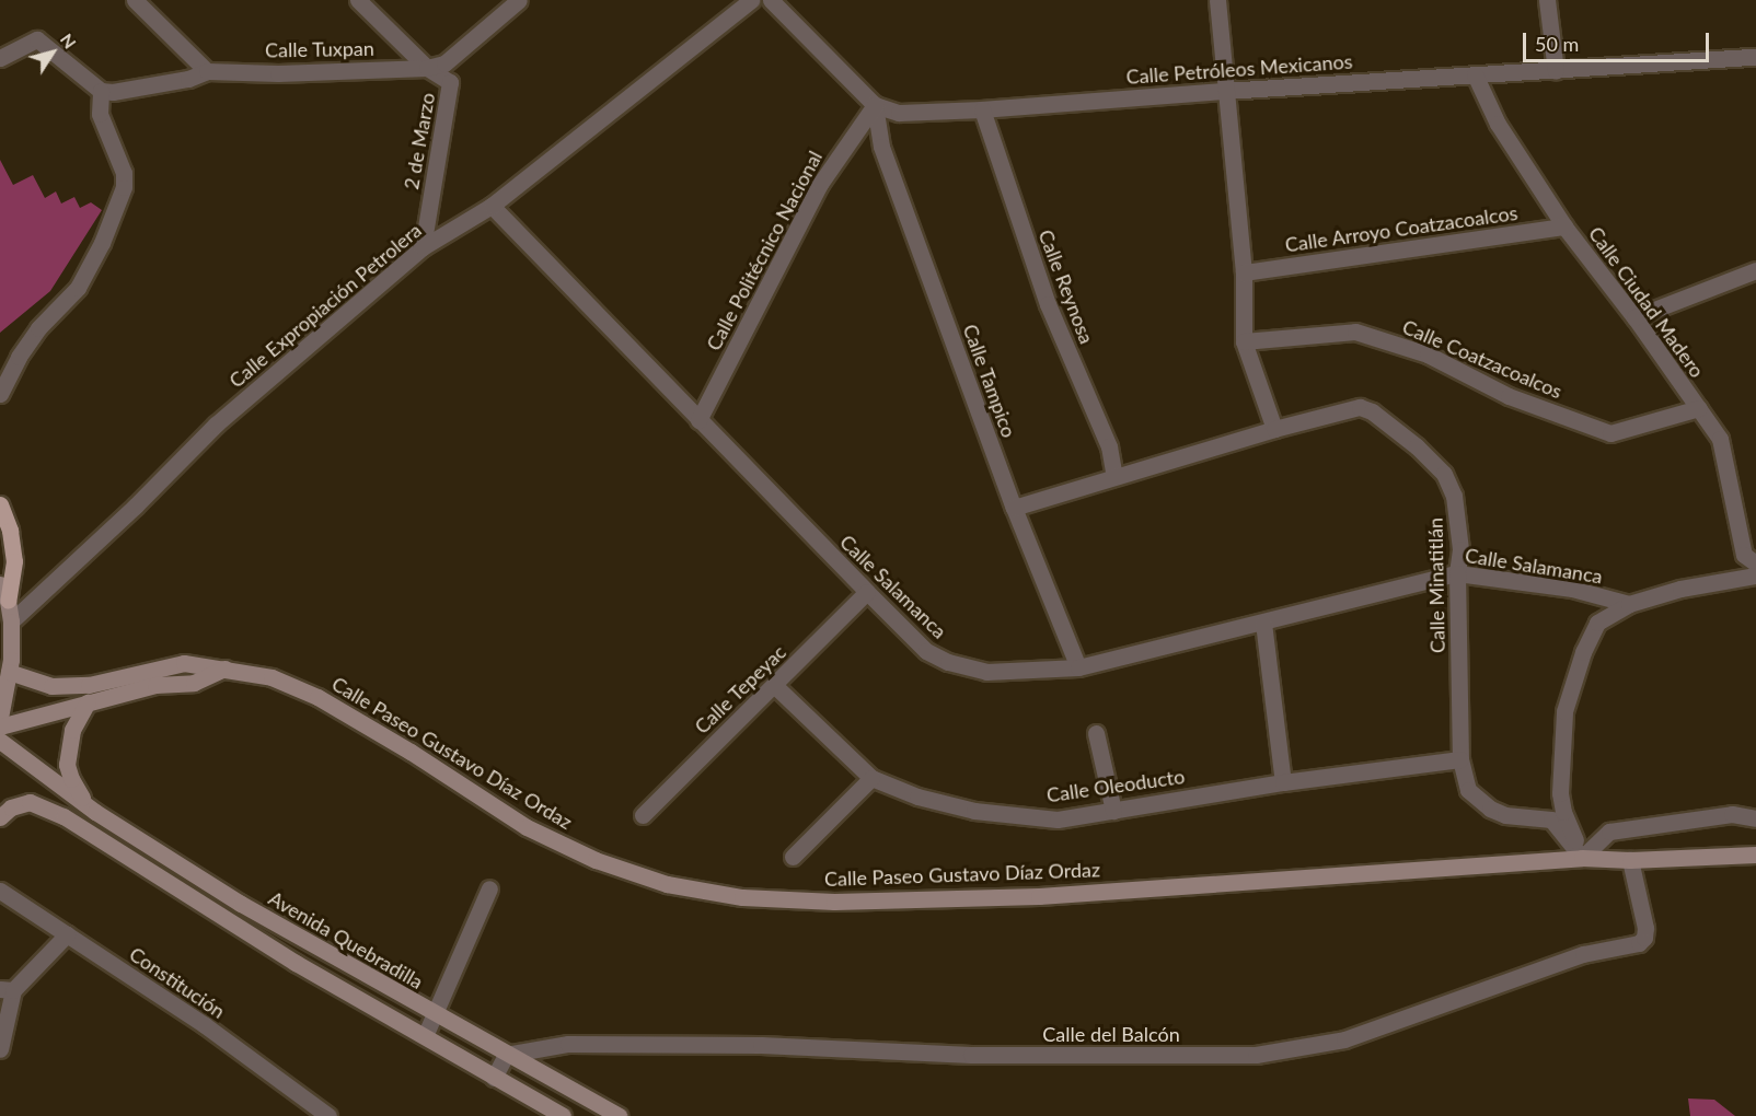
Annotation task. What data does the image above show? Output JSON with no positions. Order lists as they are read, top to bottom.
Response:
{
  "streets": {
    "main road": ["Calle Paseo Gustavo Díaz Ordaz", "Avenida Quebradilla"],
    "street": [
      "Calle Tuxpan",
      "Calle Petróleos Mexicanos",
      "2 de Marzo",
      "Calle Arroyo Coatzacoalcos",
      "Calle Politécnico Nacional",
      "Calle Reynosa",
      "Calle Ciudad Madero",
      "Calle Expropiación Petrolera",
      "Calle Coatzacoalcos",
      "Calle Tampico",
      "Calle Salamanca",
      "Calle Minatitlán",
      "Calle Tepeyac",
      "Calle Oleoducto",
      "Constitución",
      "Calle del Balcón"
    ]
  },
  "crossings": [
    ["Calle Tuxpan", "2 de Marzo"],
    ["Calle Petróleos Mexicanos", "Calle Politécnico Nacional"],
    ["Calle Petróleos Mexicanos", "Calle Reynosa"],
    ["Calle Petróleos Mexicanos", "Calle Ciudad Madero"],
    ["Calle Petróleos Mexicanos", "Calle Tampico"],
    ["2 de Marzo", "Calle Expropiación Petrolera"],
    ["Calle Arroyo Coatzacoalcos", "Calle Ciudad Madero"],
    ["Calle Politécnico Nacional", "Calle Tampico"],
    ["Calle Politécnico Nacional", "Calle Salamanca"],
    ["Calle Reynosa", "Calle Minatitlán"],
    ["Calle Ciudad Madero", "Calle Coatzacoalcos"],
    ["Calle Expropiación Petrolera", "Calle Salamanca"],
    ["Calle Tampico", "Calle Salamanca"],
    ["Calle Tampico", "Calle Minatitlán"],
    ["Calle Salamanca", "Calle Minatitlán"],
    ["Calle Salamanca", "Calle Tepeyac"],
    ["Calle Minatitlán", "Calle Paseo Gustavo Díaz Ordaz"],
    ["Calle Minatitlán", "Calle Oleoducto"],
    ["Calle Tepeyac", "Calle Oleoducto"],
    ["Calle Paseo Gustavo Díaz Ordaz", "Calle del Balcón"],
    ["Avenida Quebradilla", "Calle del Balcón"]
  ],
  "scale_bar": "50 m",
  "north": "top right"
}
